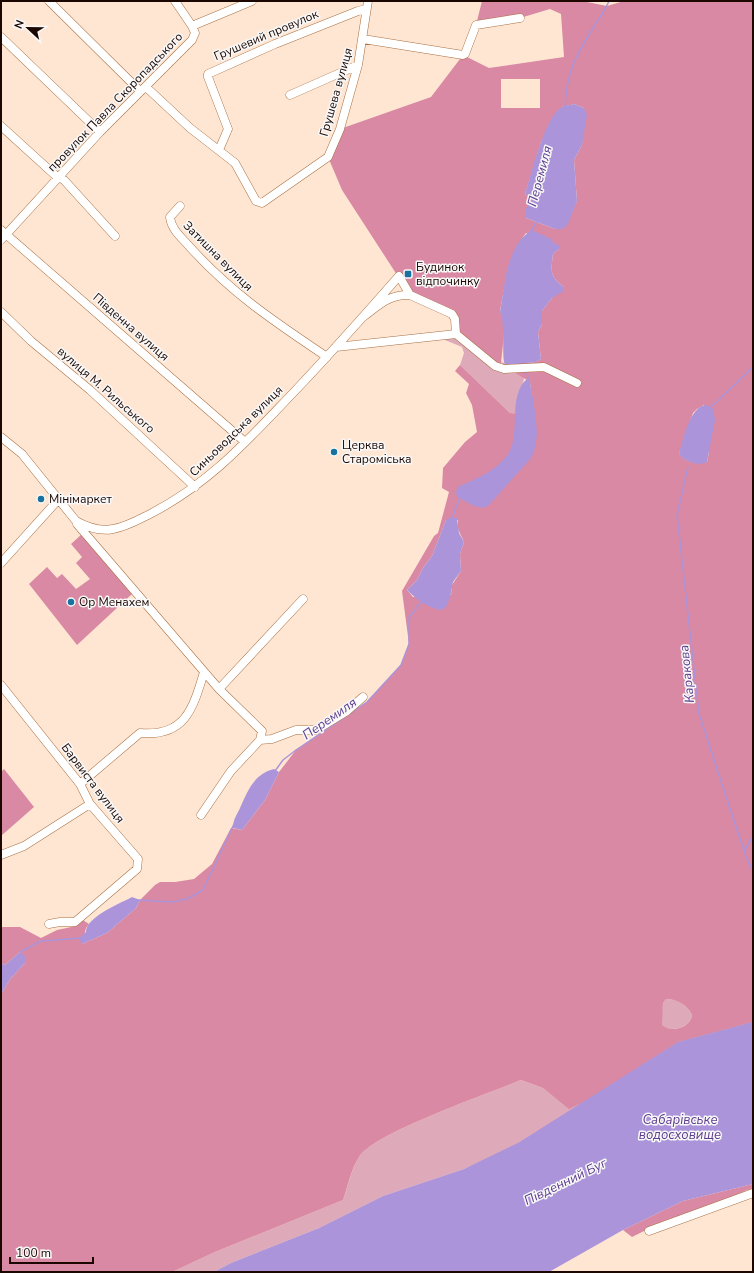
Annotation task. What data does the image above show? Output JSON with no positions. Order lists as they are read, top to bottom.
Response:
{
  "streets": {
    "street": [
      "Грушевий провулок",
      "Грушева вулиця",
      "провулок Павла Скоропадського",
      "Затишна вулиця",
      "Південна вулиця",
      "вулиця М. Рильського",
      "Синьоводська вулиця",
      "Барвиста вулиця"
    ]
  },
  "crossings": [
    ["Грушевий провулок", "Грушева вулиця"],
    ["Грушева вулиця", "провулок Павла Скоропадського"],
    ["провулок Павла Скоропадського", "Південна вулиця"],
    ["Затишна вулиця", "Синьоводська вулиця"],
    ["Південна вулиця", "Синьоводська вулиця"],
    ["вулиця М. Рильського", "Синьоводська вулиця"]
  ],
  "water": [
    "Перемиля",
    "Каракова",
    "Сабарівське водосховище",
    "Південний Буг"
  ],
  "places": {
    "transit": ["Будинок відпочинку"],
    "other": ["Церква Староміська", "Мінімаркет", "Ор Менахем"]
  },
  "scale_bar": "100 m",
  "north": "left"
}
